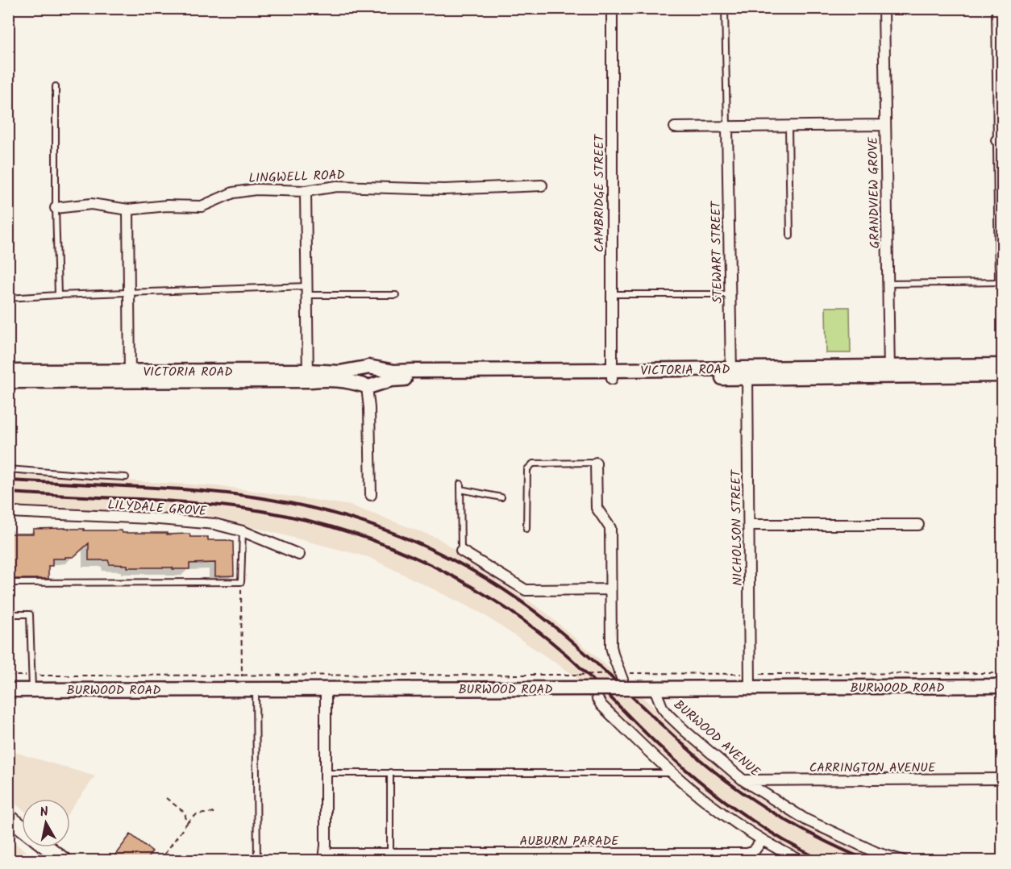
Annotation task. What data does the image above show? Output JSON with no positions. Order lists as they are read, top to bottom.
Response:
{
  "streets": {
    "street": [
      "LINGWELL ROAD",
      "GRANDVIEW GROVE",
      "CAMBRIDGE STREET",
      "STEWART STREET",
      "VICTORIA ROAD",
      "LILYDALE GROVE",
      "NICHOLSON STREET",
      "BURWOOD ROAD",
      "BURWOOD AVENUE",
      "CARRINGTON AVENUE",
      "AUBURN PARADE"
    ]
  },
  "crossings": [
    ["GRANDVIEW GROVE", "VICTORIA ROAD"],
    ["CAMBRIDGE STREET", "VICTORIA ROAD"],
    ["STEWART STREET", "VICTORIA ROAD"],
    ["VICTORIA ROAD", "NICHOLSON STREET"],
    ["NICHOLSON STREET", "BURWOOD ROAD"],
    ["BURWOOD ROAD", "BURWOOD AVENUE"],
    ["BURWOOD AVENUE", "CARRINGTON AVENUE"]
  ],
  "north": "top"
}
